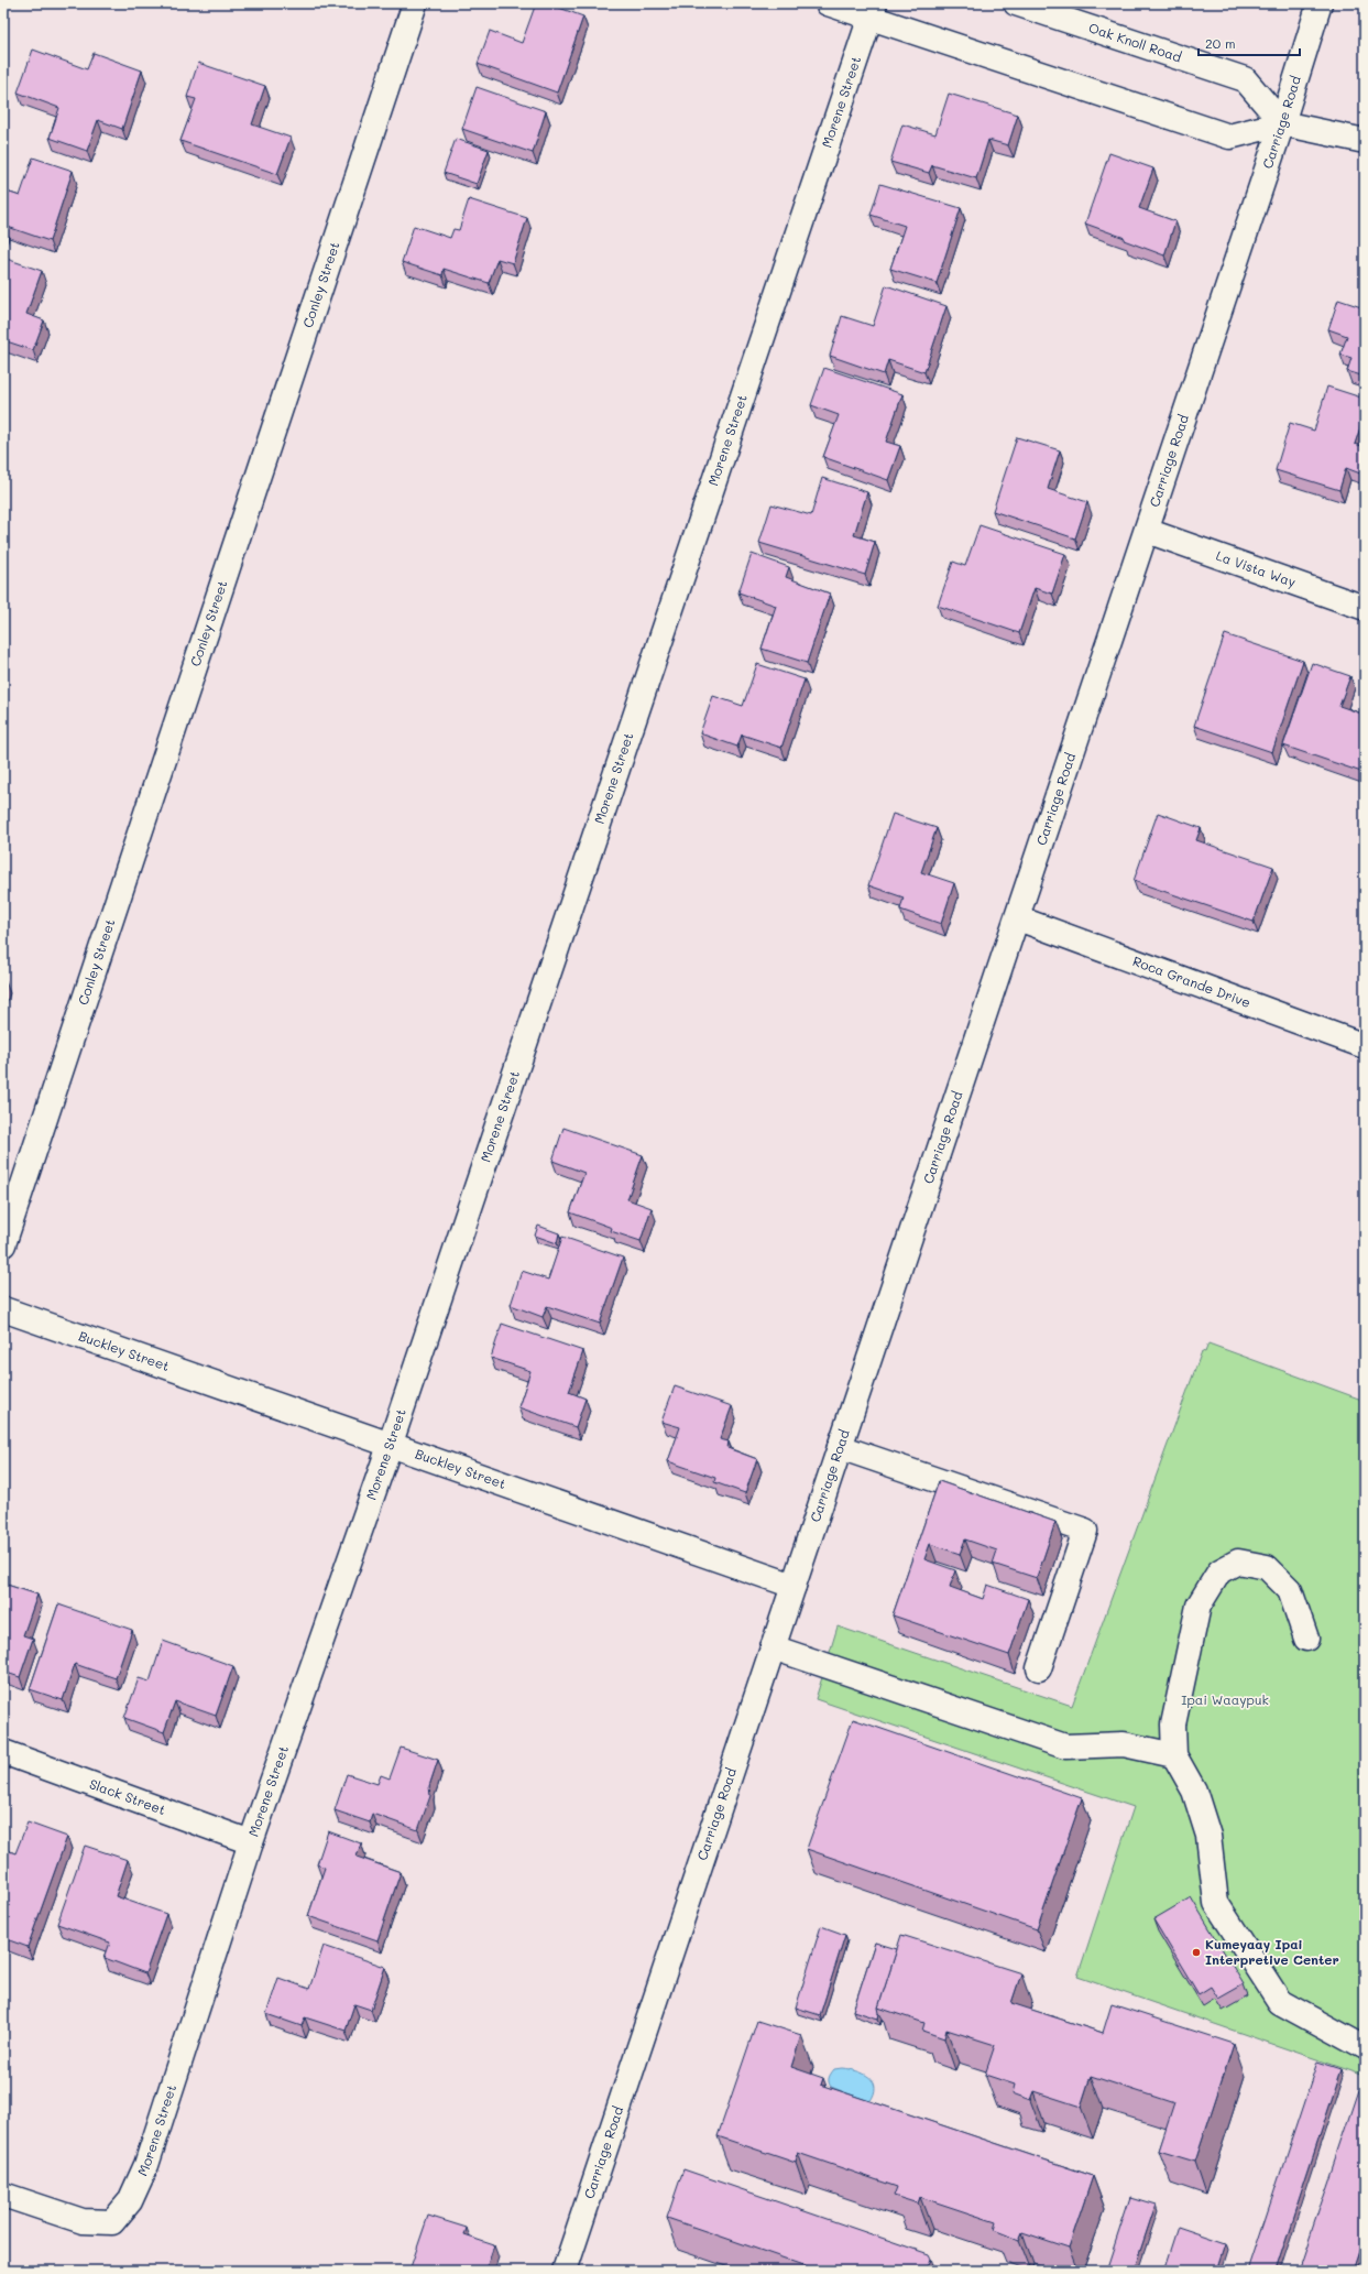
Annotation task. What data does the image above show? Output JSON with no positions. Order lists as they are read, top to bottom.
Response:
{
  "streets": {
    "street": [
      "Oak Knoll Road",
      "Morene Street",
      "Carriage Road",
      "Conley Street",
      "La Vista Way",
      "Roca Grande Drive",
      "Buckley Street",
      "Slack Street"
    ]
  },
  "crossings": [
    ["Oak Knoll Road", "Carriage Road"],
    ["Morene Street", "Buckley Street"],
    ["Morene Street", "Slack Street"],
    ["Carriage Road", "La Vista Way"],
    ["Carriage Road", "Roca Grande Drive"],
    ["Carriage Road", "Buckley Street"]
  ],
  "parks": ["Ipai Waaypuk"],
  "places": ["Kumeyaay Ipai Interpretive Center"],
  "scale_bar": "20 m"
}
